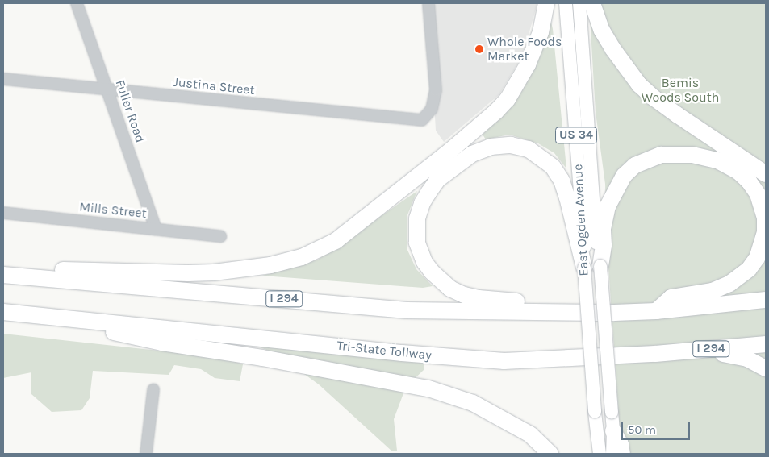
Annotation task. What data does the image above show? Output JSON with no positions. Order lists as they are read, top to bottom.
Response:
{
  "streets": {
    "highway": ["I 294", "Tri-State Tollway"],
    "main road": ["US 34", "East Ogden Avenue"],
    "street": ["Justina Street", "Fuller Road", "Mills Street"]
  },
  "crossings": [
    ["Justina Street", "Fuller Road"],
    ["Fuller Road", "Mills Street"],
    ["US 34", "East Ogden Avenue"]
  ],
  "parks": ["Bemis Woods South"],
  "places": ["Whole Foods Market"],
  "scale_bar": "50 m"
}
